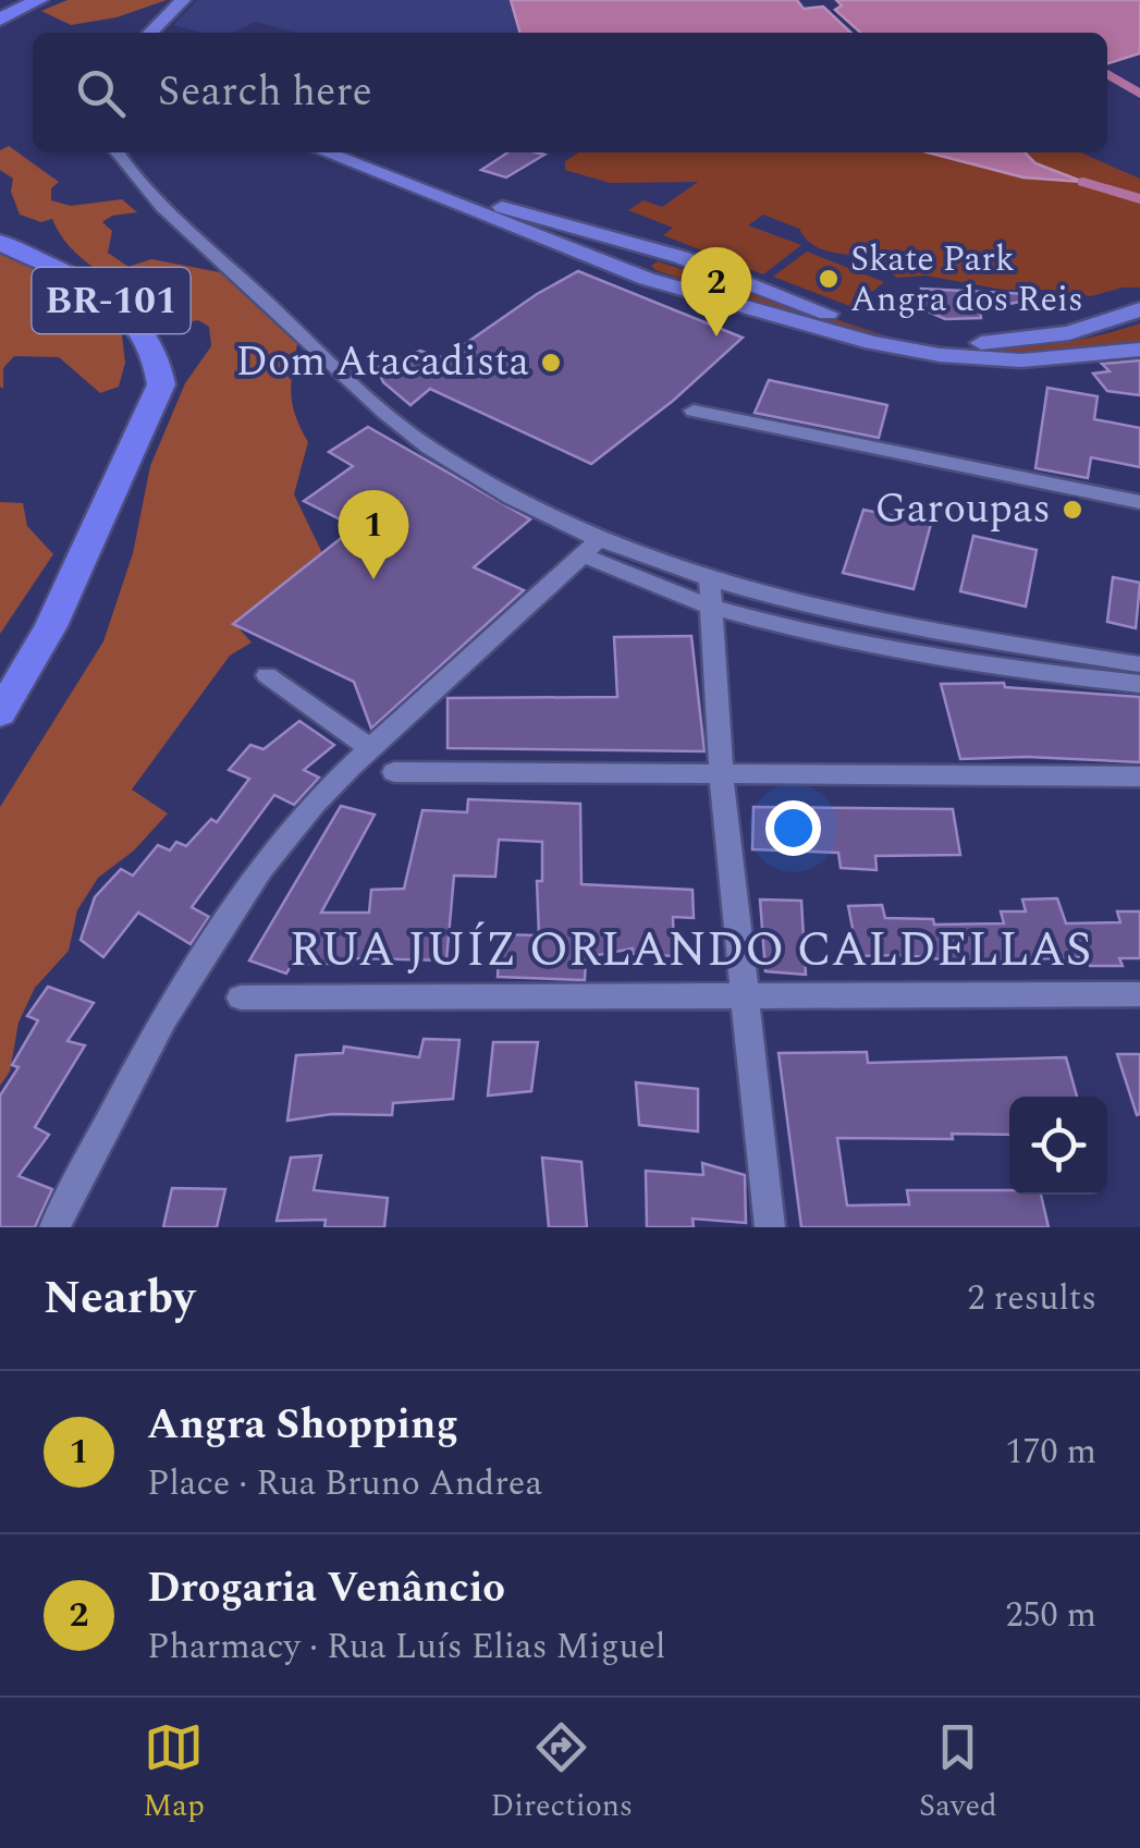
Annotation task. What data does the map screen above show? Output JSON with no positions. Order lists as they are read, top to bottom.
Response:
{
  "streets": {
    "highway": ["BR-101"],
    "street": ["RUA JUÍZ ORLANDO CALDELLAS"]
  },
  "places": ["Skate Park Angra dos Reis", "Dom Atacadista", "Garoupas"],
  "page": {
    "search": "Search here",
    "pins": ["2", "1"],
    "heading": ["Nearby", "2 results"],
    "list": [
      {
        "mark": "1",
        "name": "Angra Shopping",
        "note": "Place · Rua Bruno Andrea",
        "value": "170 m"
      },
      {
        "mark": "2",
        "name": "Drogaria Venâncio",
        "note": "Pharmacy · Rua Luís Elias Miguel",
        "value": "250 m"
      }
    ],
    "nav": ["Map", "Directions", "Saved"]
  }
}
